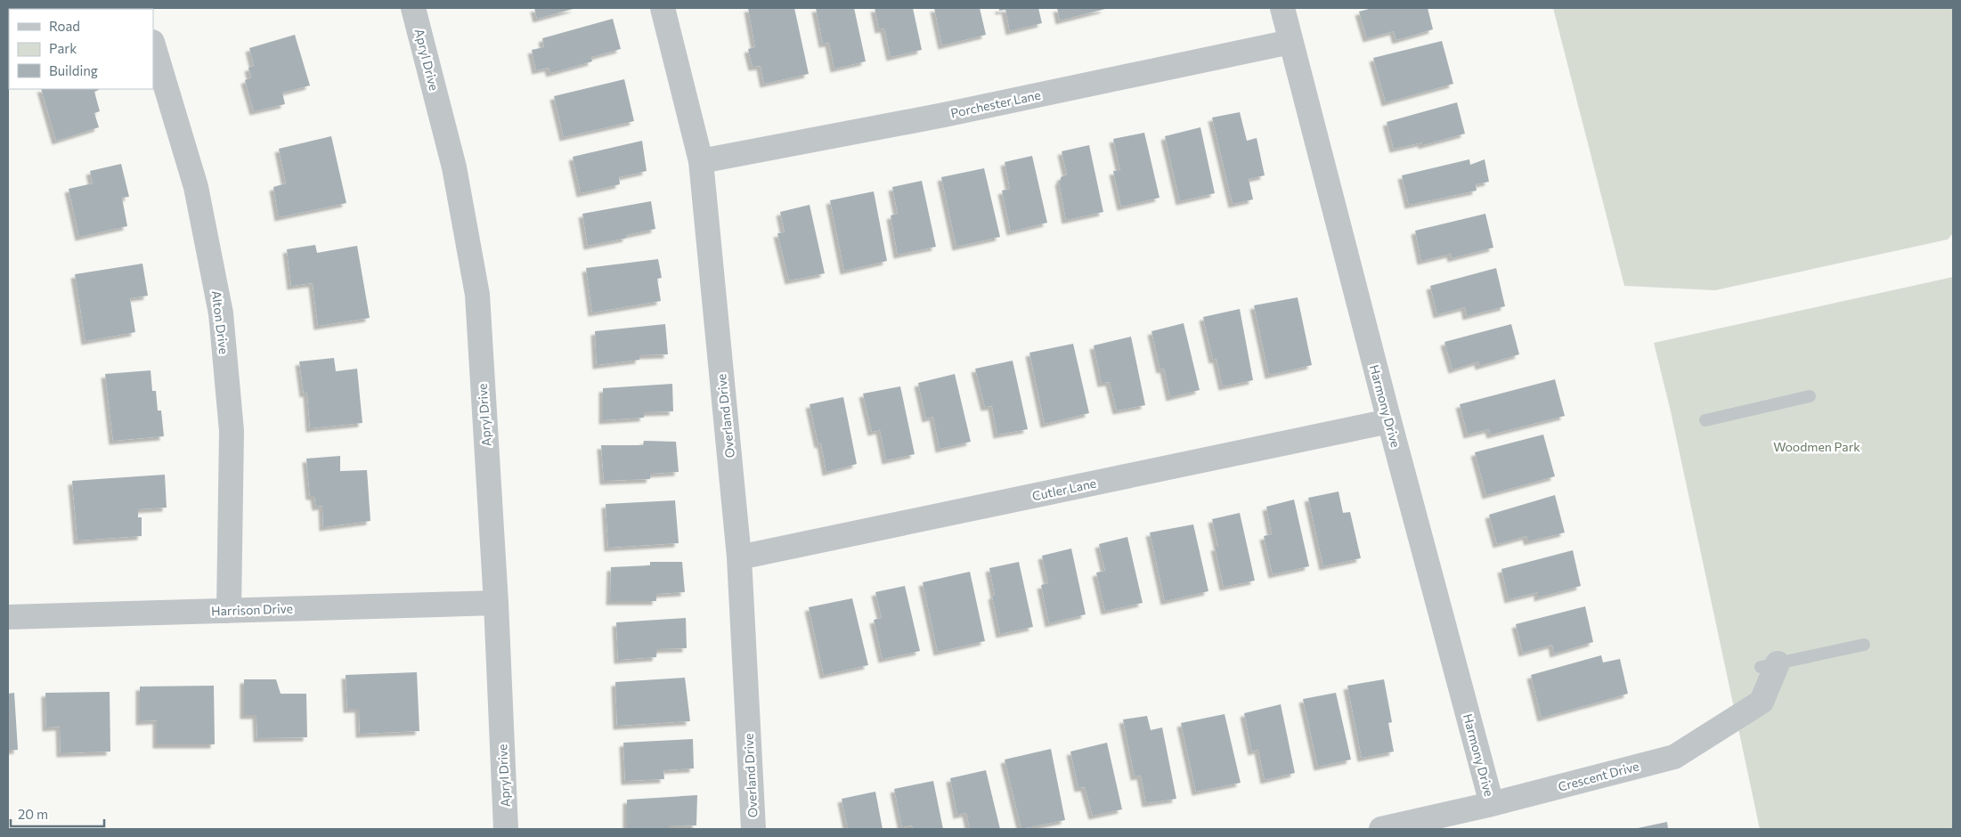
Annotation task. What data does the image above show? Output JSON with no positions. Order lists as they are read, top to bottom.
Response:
{
  "streets": {
    "street": [
      "Apryl Drive",
      "Porchester Lane",
      "Alton Drive",
      "Harmony Drive",
      "Overland Drive",
      "Cutler Lane",
      "Harrison Drive",
      "Crescent Drive"
    ]
  },
  "crossings": [
    ["Apryl Drive", "Harrison Drive"],
    ["Porchester Lane", "Harmony Drive"],
    ["Porchester Lane", "Overland Drive"],
    ["Alton Drive", "Harrison Drive"],
    ["Harmony Drive", "Cutler Lane"],
    ["Harmony Drive", "Crescent Drive"],
    ["Overland Drive", "Cutler Lane"]
  ],
  "parks": ["Woodmen Park"],
  "legend": ["Road", "Park", "Building"],
  "scale_bar": "20 m"
}
